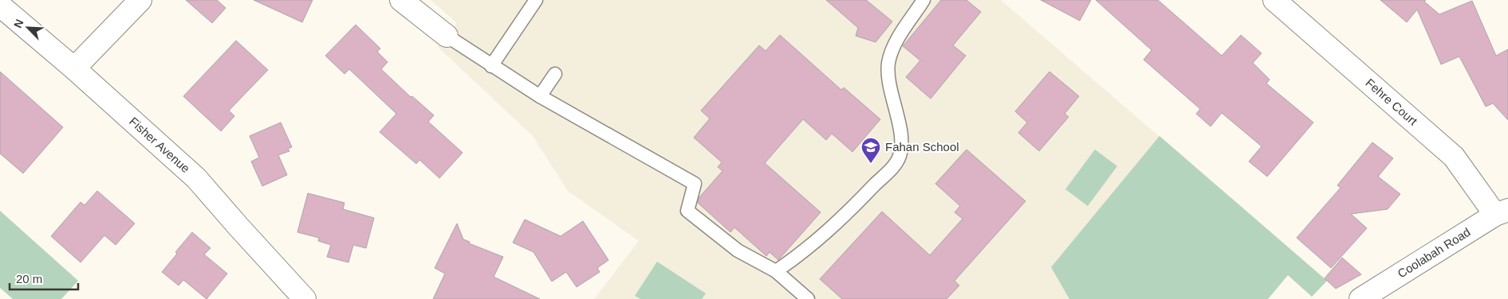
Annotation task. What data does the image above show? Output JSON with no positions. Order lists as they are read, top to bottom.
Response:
{
  "streets": {
    "street": ["Fehre Court", "Fisher Avenue", "Coolabah Road"]
  },
  "crossings": [
    ["Fehre Court", "Coolabah Road"]
  ],
  "places": {
    "school or university": ["Fahan School"]
  },
  "scale_bar": "20 m",
  "north": "top left"
}
